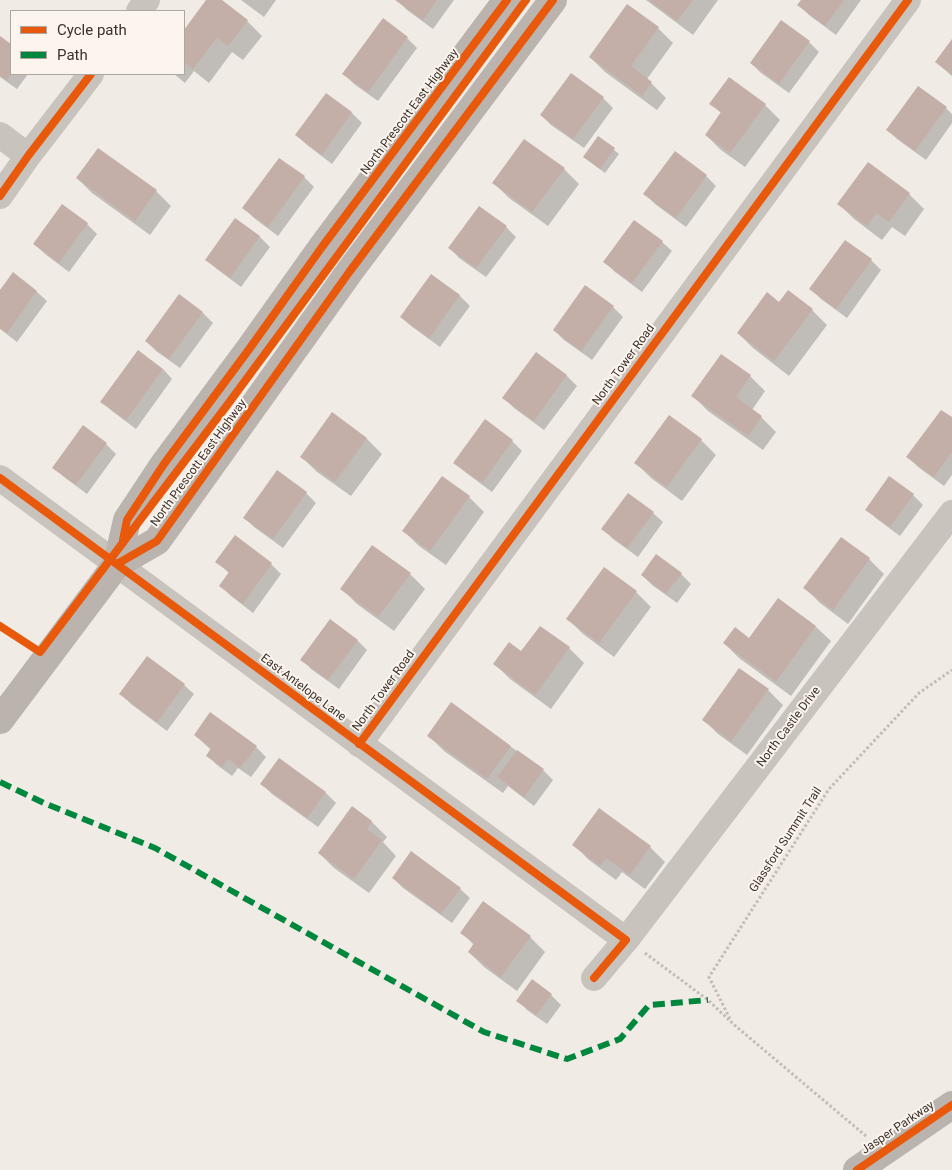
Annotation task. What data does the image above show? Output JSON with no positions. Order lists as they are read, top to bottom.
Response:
{
  "streets": {
    "street": [
      "North Prescott East Highway",
      "North Tower Road",
      "East Antelope Lane",
      "North Castle Drive",
      "Jasper Parkway"
    ],
    "path": ["Glassford Summit Trail"]
  },
  "crossings": [
    ["North Prescott East Highway", "East Antelope Lane"],
    ["North Tower Road", "East Antelope Lane"],
    ["East Antelope Lane", "North Castle Drive"],
    ["East Antelope Lane", "Glassford Summit Trail"],
    ["North Castle Drive", "Glassford Summit Trail"],
    ["Glassford Summit Trail", "Jasper Parkway"]
  ],
  "legend": ["Cycle path", "Path"]
}
